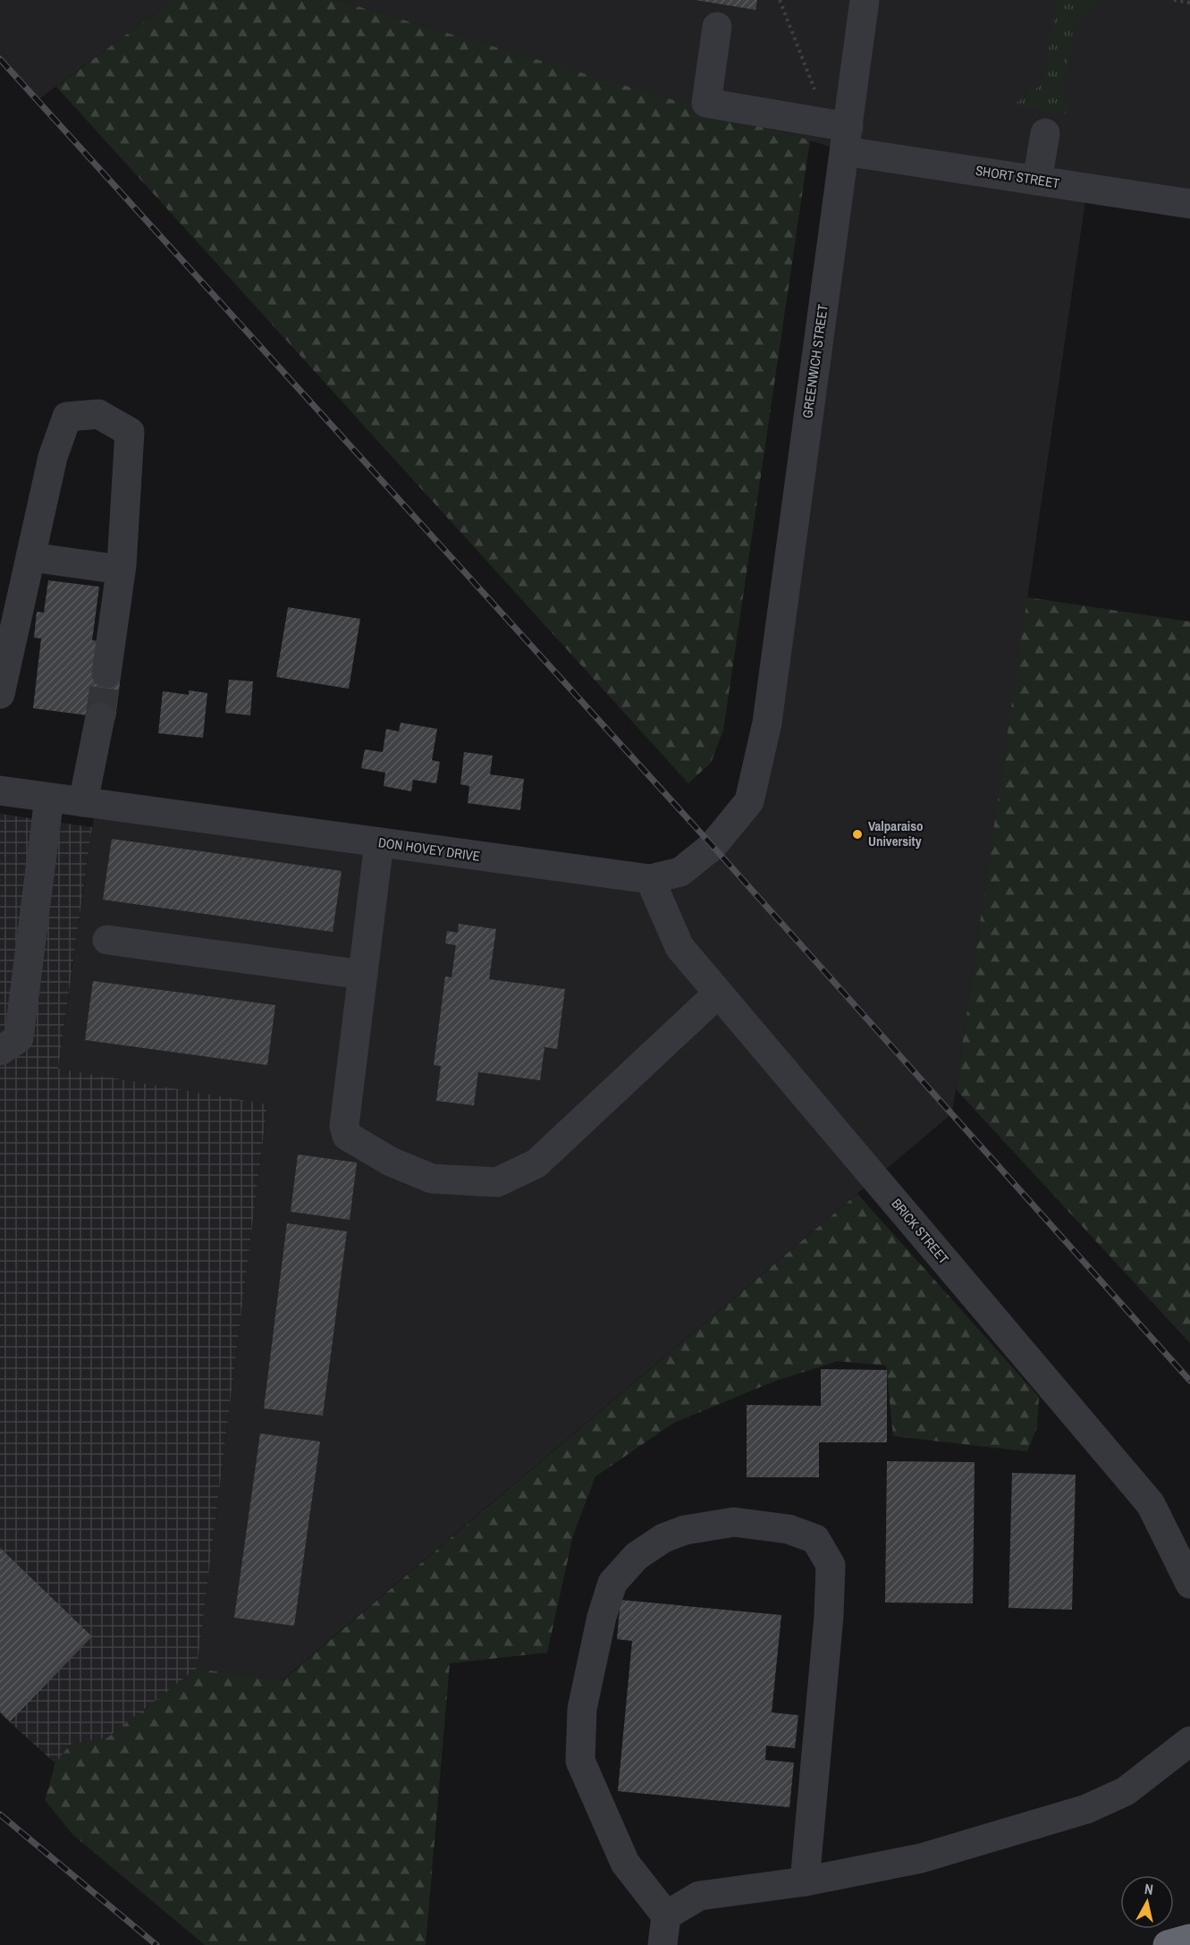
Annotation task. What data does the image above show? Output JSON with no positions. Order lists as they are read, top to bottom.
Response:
{
  "streets": {
    "street": [
      "SHORT STREET",
      "GREENWICH STREET",
      "DON HOVEY DRIVE",
      "BRICK STREET"
    ]
  },
  "crossings": [
    ["SHORT STREET", "GREENWICH STREET"],
    ["GREENWICH STREET", "DON HOVEY DRIVE"],
    ["DON HOVEY DRIVE", "BRICK STREET"]
  ],
  "places": ["Valparaiso University"],
  "north": "top"
}
